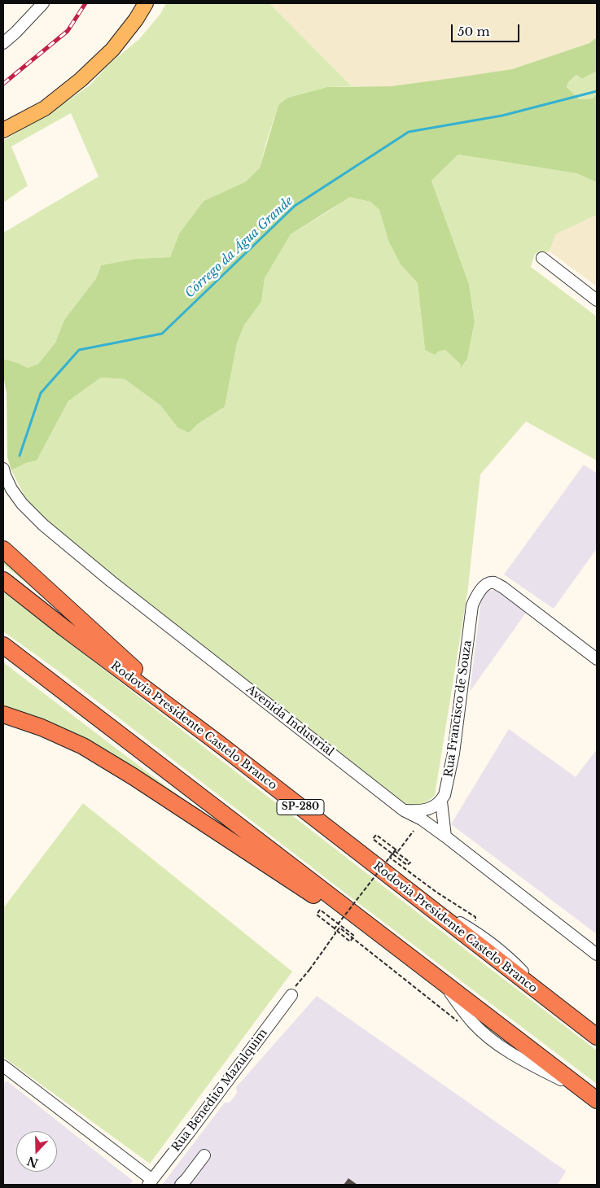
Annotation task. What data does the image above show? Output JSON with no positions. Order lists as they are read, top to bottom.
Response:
{
  "streets": {
    "highway": ["Rodovia Presidente Castelo Branco", "SP-280"],
    "street": ["Rua Francisco de Souza", "Avenida Industrial", "Rua Benedito Mazulquim"]
  },
  "water": ["Córrego da Água Grande"],
  "scale_bar": "50 m",
  "north": "bottom"
}
